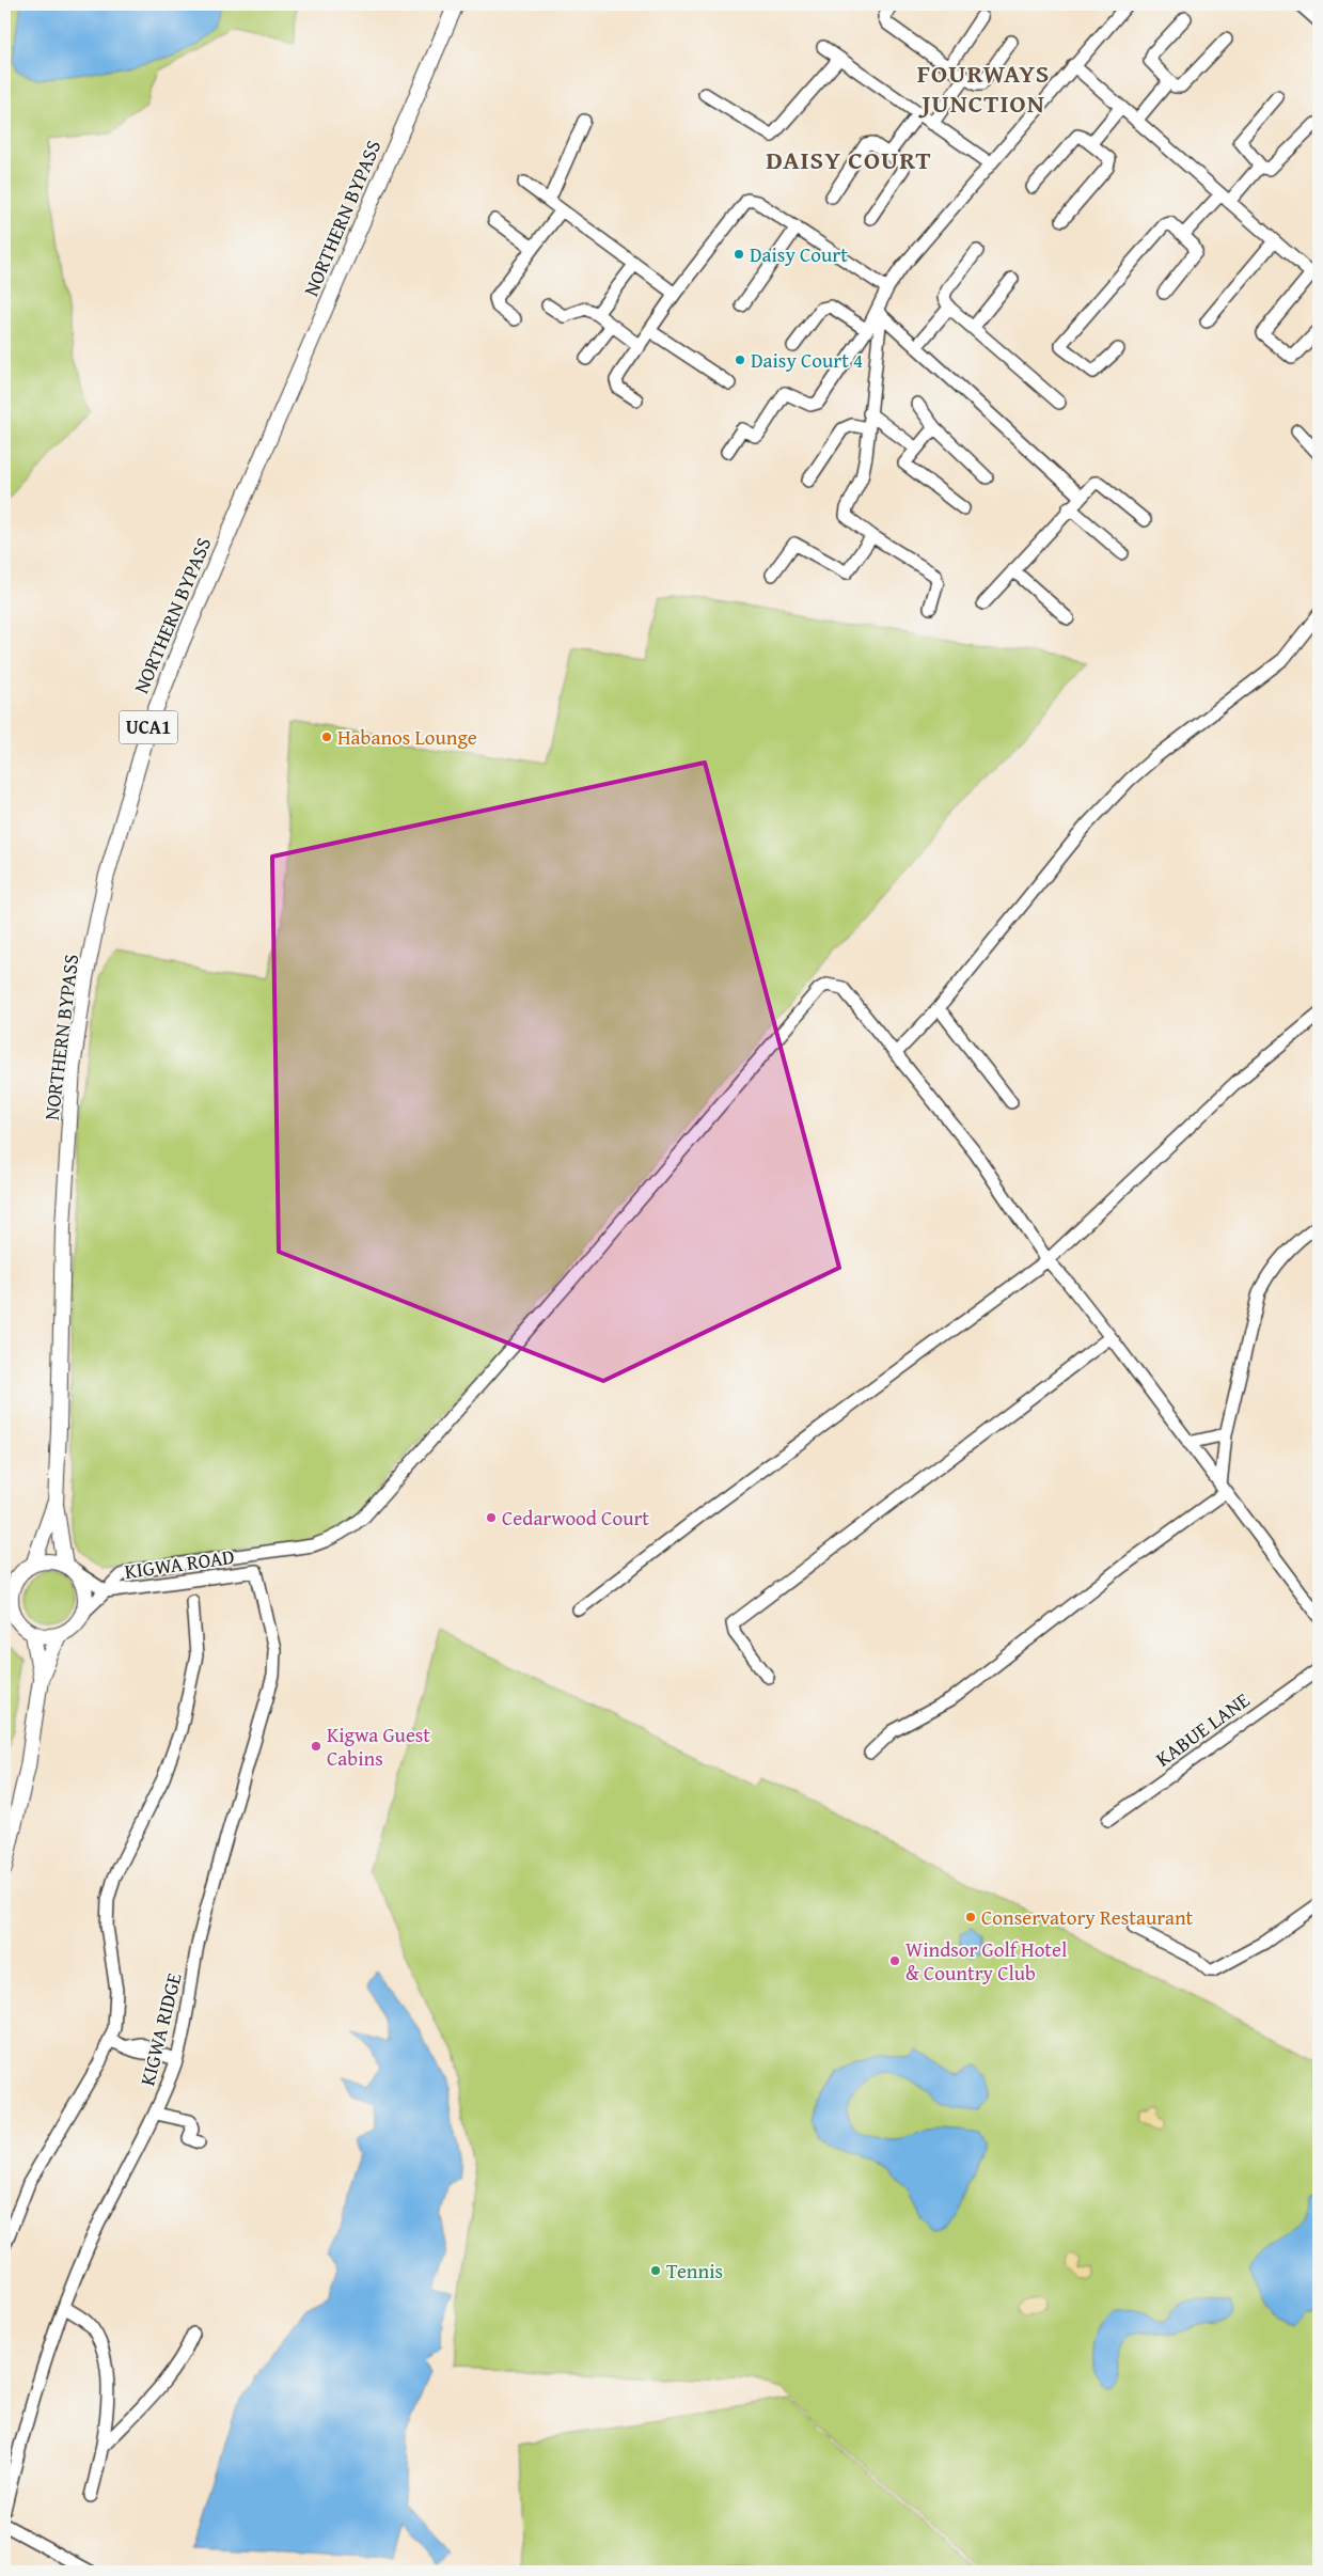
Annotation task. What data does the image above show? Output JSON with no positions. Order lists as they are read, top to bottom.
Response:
{
  "streets": {
    "main road": ["NORTHERN BYPASS", "UCA1"],
    "street": ["KIGWA ROAD", "KABUE LANE", "KIGWA RIDGE"]
  },
  "crossings": [
    ["NORTHERN BYPASS", "UCA1"],
    ["KIGWA ROAD", "KIGWA RIDGE"]
  ],
  "districts": ["FOURWAYS JUNCTION", "DAISY COURT"],
  "places": [
    "Daisy Court",
    "Daisy Court 4",
    "Habanos Lounge",
    "Cedarwood Court",
    "Kigwa Guest Cabins",
    "Conservatory Restaurant",
    "Windsor Golf Hotel & Country Club",
    "Tennis"
  ]
}
